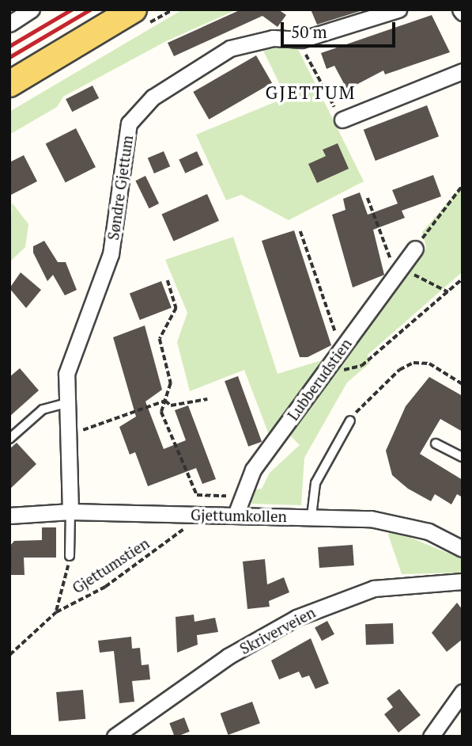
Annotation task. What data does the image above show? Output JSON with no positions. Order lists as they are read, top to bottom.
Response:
{
  "streets": {
    "street": [
      "Søndre Gjettum",
      "Lubberudstien",
      "Gjettumkollen",
      "Skriverveien"
    ],
    "path": ["Gjettumstien"]
  },
  "crossings": [
    ["Søndre Gjettum", "Gjettumkollen"],
    ["Lubberudstien", "Gjettumkollen"],
    ["Gjettumkollen", "Gjettumstien"]
  ],
  "districts": ["GJETTUM"],
  "scale_bar": "50 m"
}
